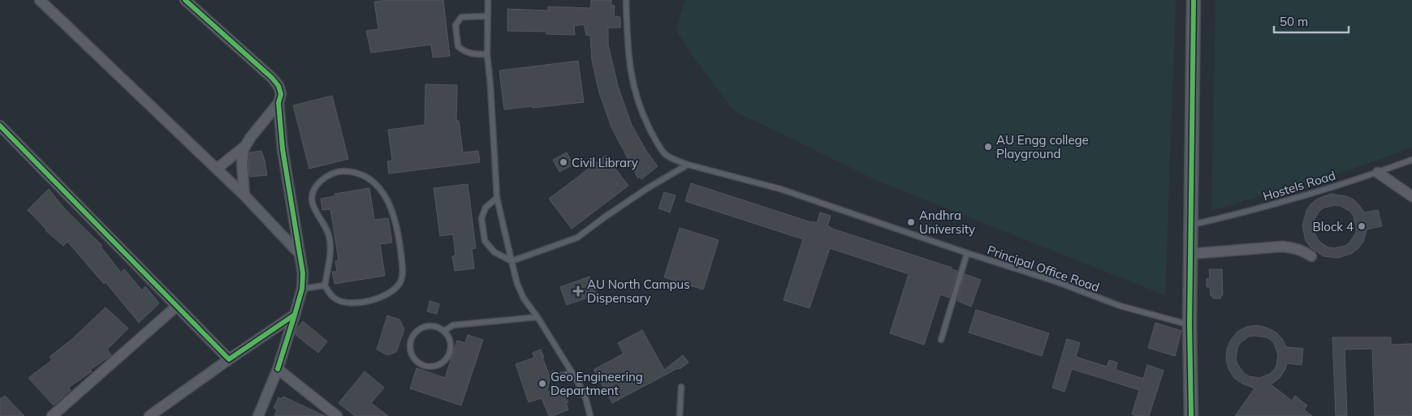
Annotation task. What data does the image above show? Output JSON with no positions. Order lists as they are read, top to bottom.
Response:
{
  "streets": {
    "lane": ["Hostels Road", "Principal Office Road"]
  },
  "places": {
    "other": [
      "AU Engg college Playground",
      "Civil Library",
      "Andhra University",
      "Block 4",
      "Geo Engineering Department"
    ],
    "health": ["AU North Campus Dispensary"]
  },
  "scale_bar": "50 m"
}
